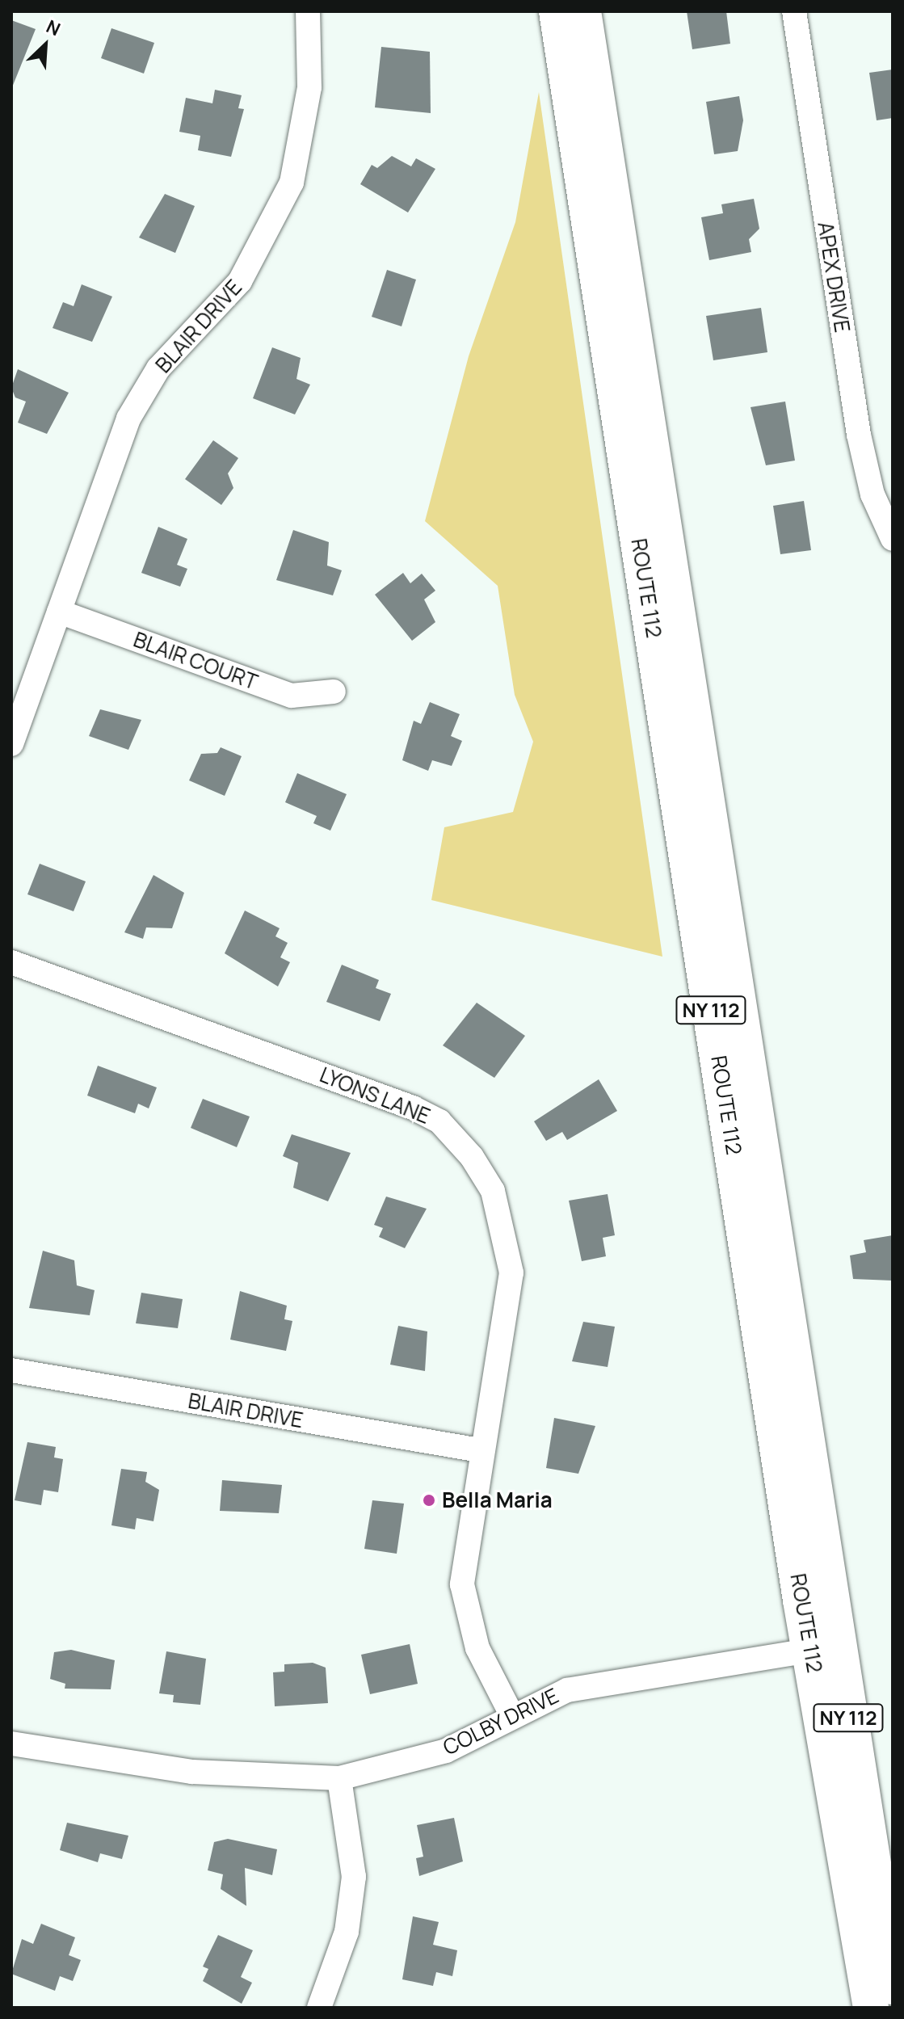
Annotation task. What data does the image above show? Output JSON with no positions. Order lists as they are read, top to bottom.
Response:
{
  "streets": {
    "main road": ["ROUTE 112", "NY 112"],
    "street": [
      "APEX DRIVE",
      "BLAIR DRIVE",
      "BLAIR COURT",
      "LYONS LANE",
      "COLBY DRIVE"
    ]
  },
  "crossings": [
    ["BLAIR DRIVE", "BLAIR COURT"],
    ["BLAIR DRIVE", "LYONS LANE"],
    ["ROUTE 112", "COLBY DRIVE"],
    ["LYONS LANE", "COLBY DRIVE"]
  ],
  "places": ["Bella Maria"],
  "north": "top right"
}
